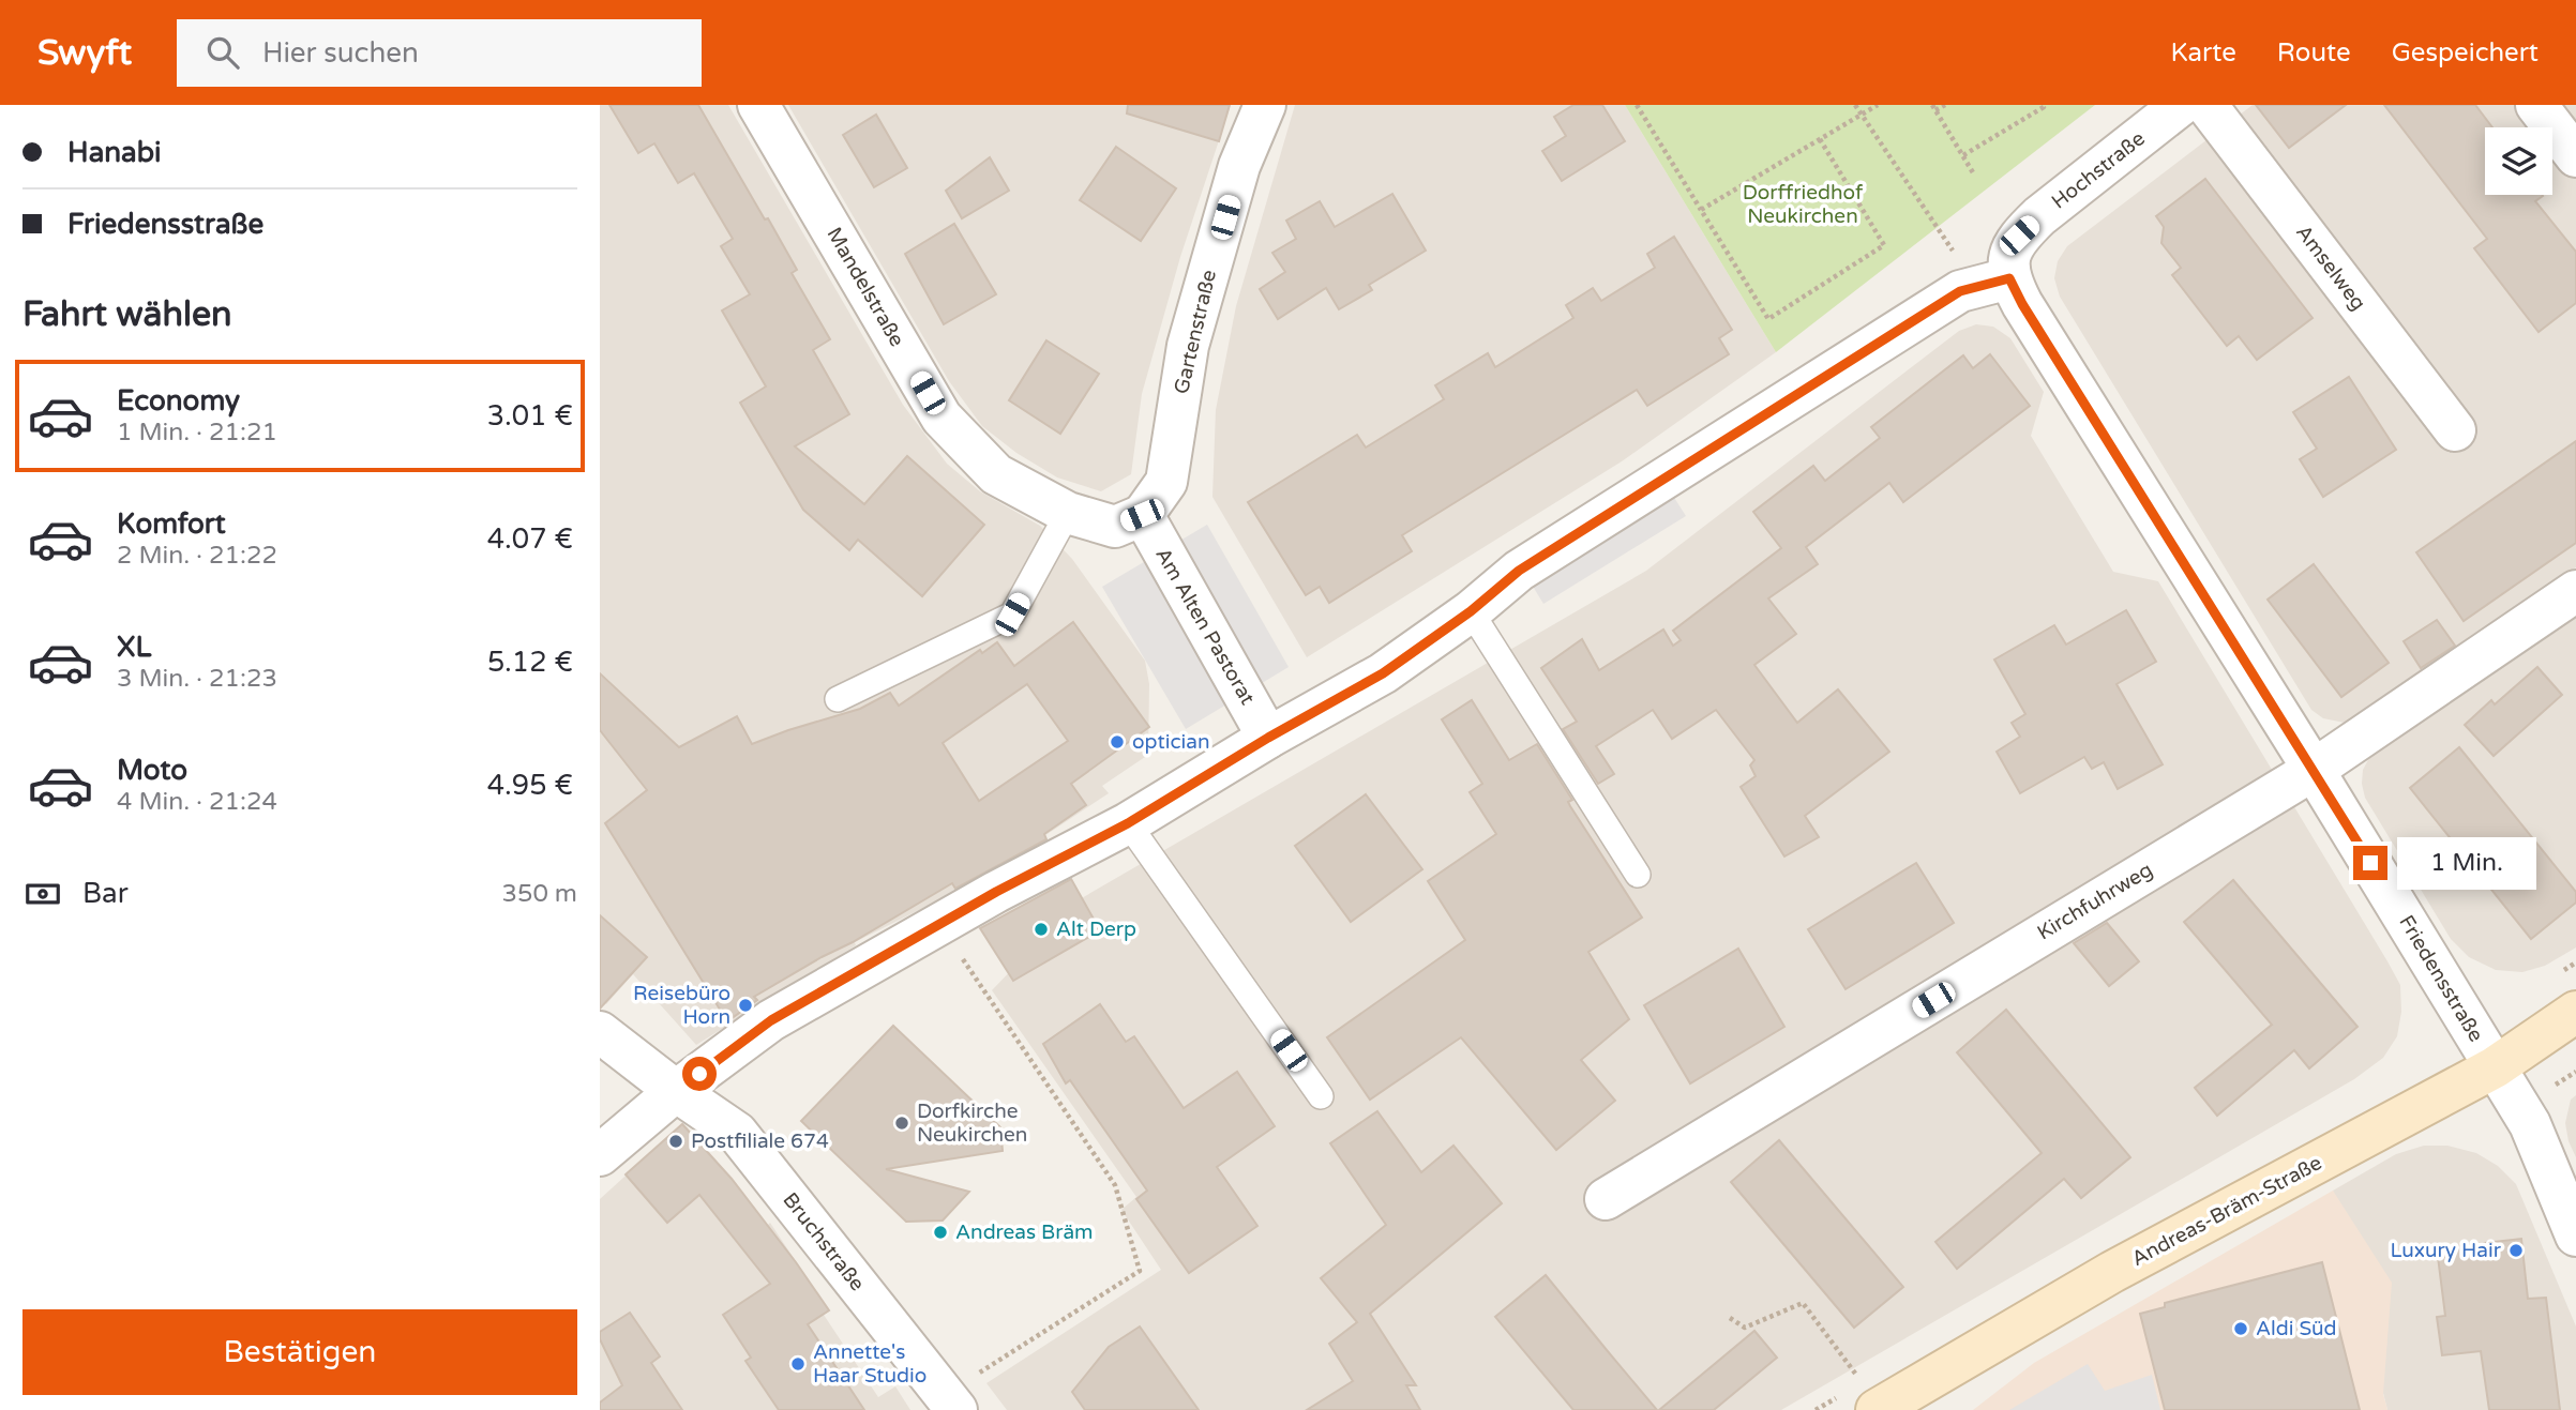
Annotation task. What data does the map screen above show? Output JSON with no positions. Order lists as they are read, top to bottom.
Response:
{
  "streets": {
    "main road": ["Andreas-Bräm-Straße"],
    "street": [
      "Hochstraße",
      "Amselweg",
      "Mandelstraße",
      "Gartenstraße",
      "Am Alten Pastorat",
      "Kirchfuhrweg",
      "Friedensstraße",
      "Bruchstraße"
    ]
  },
  "crossings": [
    ["Hochstraße", "Friedensstraße"],
    ["Mandelstraße", "Gartenstraße"],
    ["Mandelstraße", "Am Alten Pastorat"],
    ["Gartenstraße", "Am Alten Pastorat"],
    ["Kirchfuhrweg", "Friedensstraße"],
    ["Friedensstraße", "Andreas-Bräm-Straße"]
  ],
  "parks": ["Dorffriedhof Neukirchen"],
  "places": [
    "optician",
    "Alt Derp",
    "Reisebüro Horn",
    "Dorfkirche Neukirchen",
    "Postfiliale 674",
    "Andreas Bräm",
    "Luxury Hair",
    "Aldi Süd",
    "Annette's Haar Studio"
  ],
  "page": {
    "header": "Swyft",
    "search": "Hier suchen",
    "nav": ["Karte", "Route", "Gespeichert"],
    "banner": ["Hanabi", "Friedensstraße"],
    "heading": "Fahrt wählen",
    "list": [
      {
        "name": "Economy",
        "note": "1 Min. · 21:21",
        "value": "3.01 €"
      },
      {
        "name": "Komfort",
        "note": "2 Min. · 21:22",
        "value": "4.07 €"
      },
      {
        "name": "XL",
        "note": "3 Min. · 21:23",
        "value": "5.12 €"
      },
      {
        "name": "Moto",
        "note": "4 Min. · 21:24",
        "value": "4.95 €"
      }
    ],
    "bubble": "1 Min.",
    "pay": ["Bar", "350 m"],
    "buttons": "Bestätigen"
  }
}
